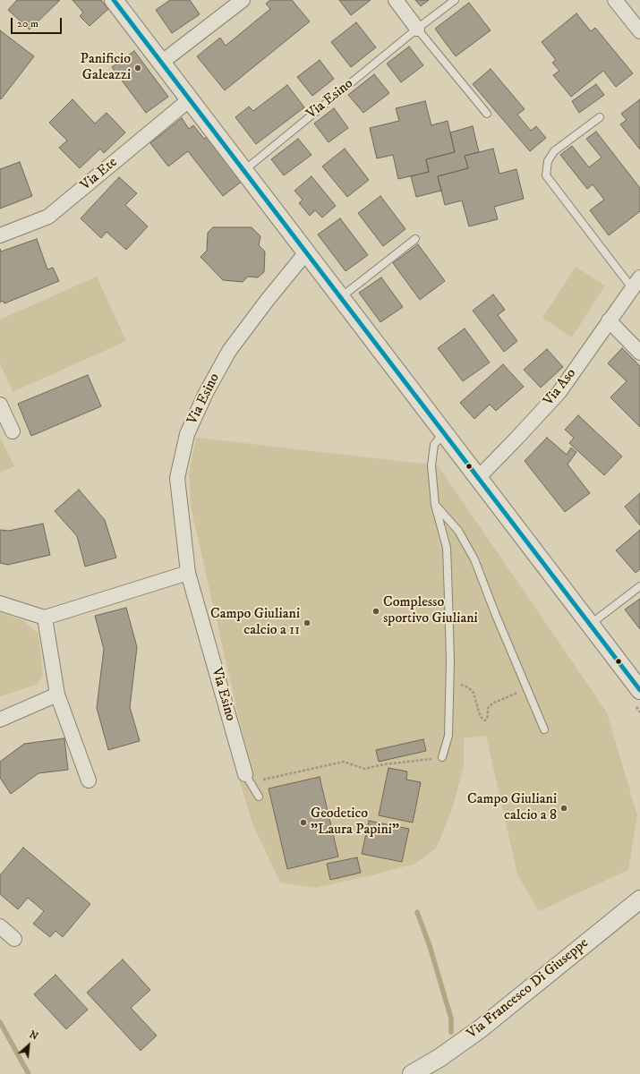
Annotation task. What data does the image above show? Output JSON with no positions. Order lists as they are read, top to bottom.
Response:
{
  "streets": {
    "street": [
      "Via Esino",
      "Via Ete",
      "Via Aso",
      "Via Francesco Di Giuseppe"
    ]
  },
  "places": [
    "Panificio Galeazzi",
    "Complesso sportivo Giuliani",
    "Campo Giuliani calcio a 11",
    "Campo Giuliani calcio a 8",
    "Geodetico \"Laura Papini\""
  ],
  "scale_bar": "20 m",
  "north": "top right"
}
